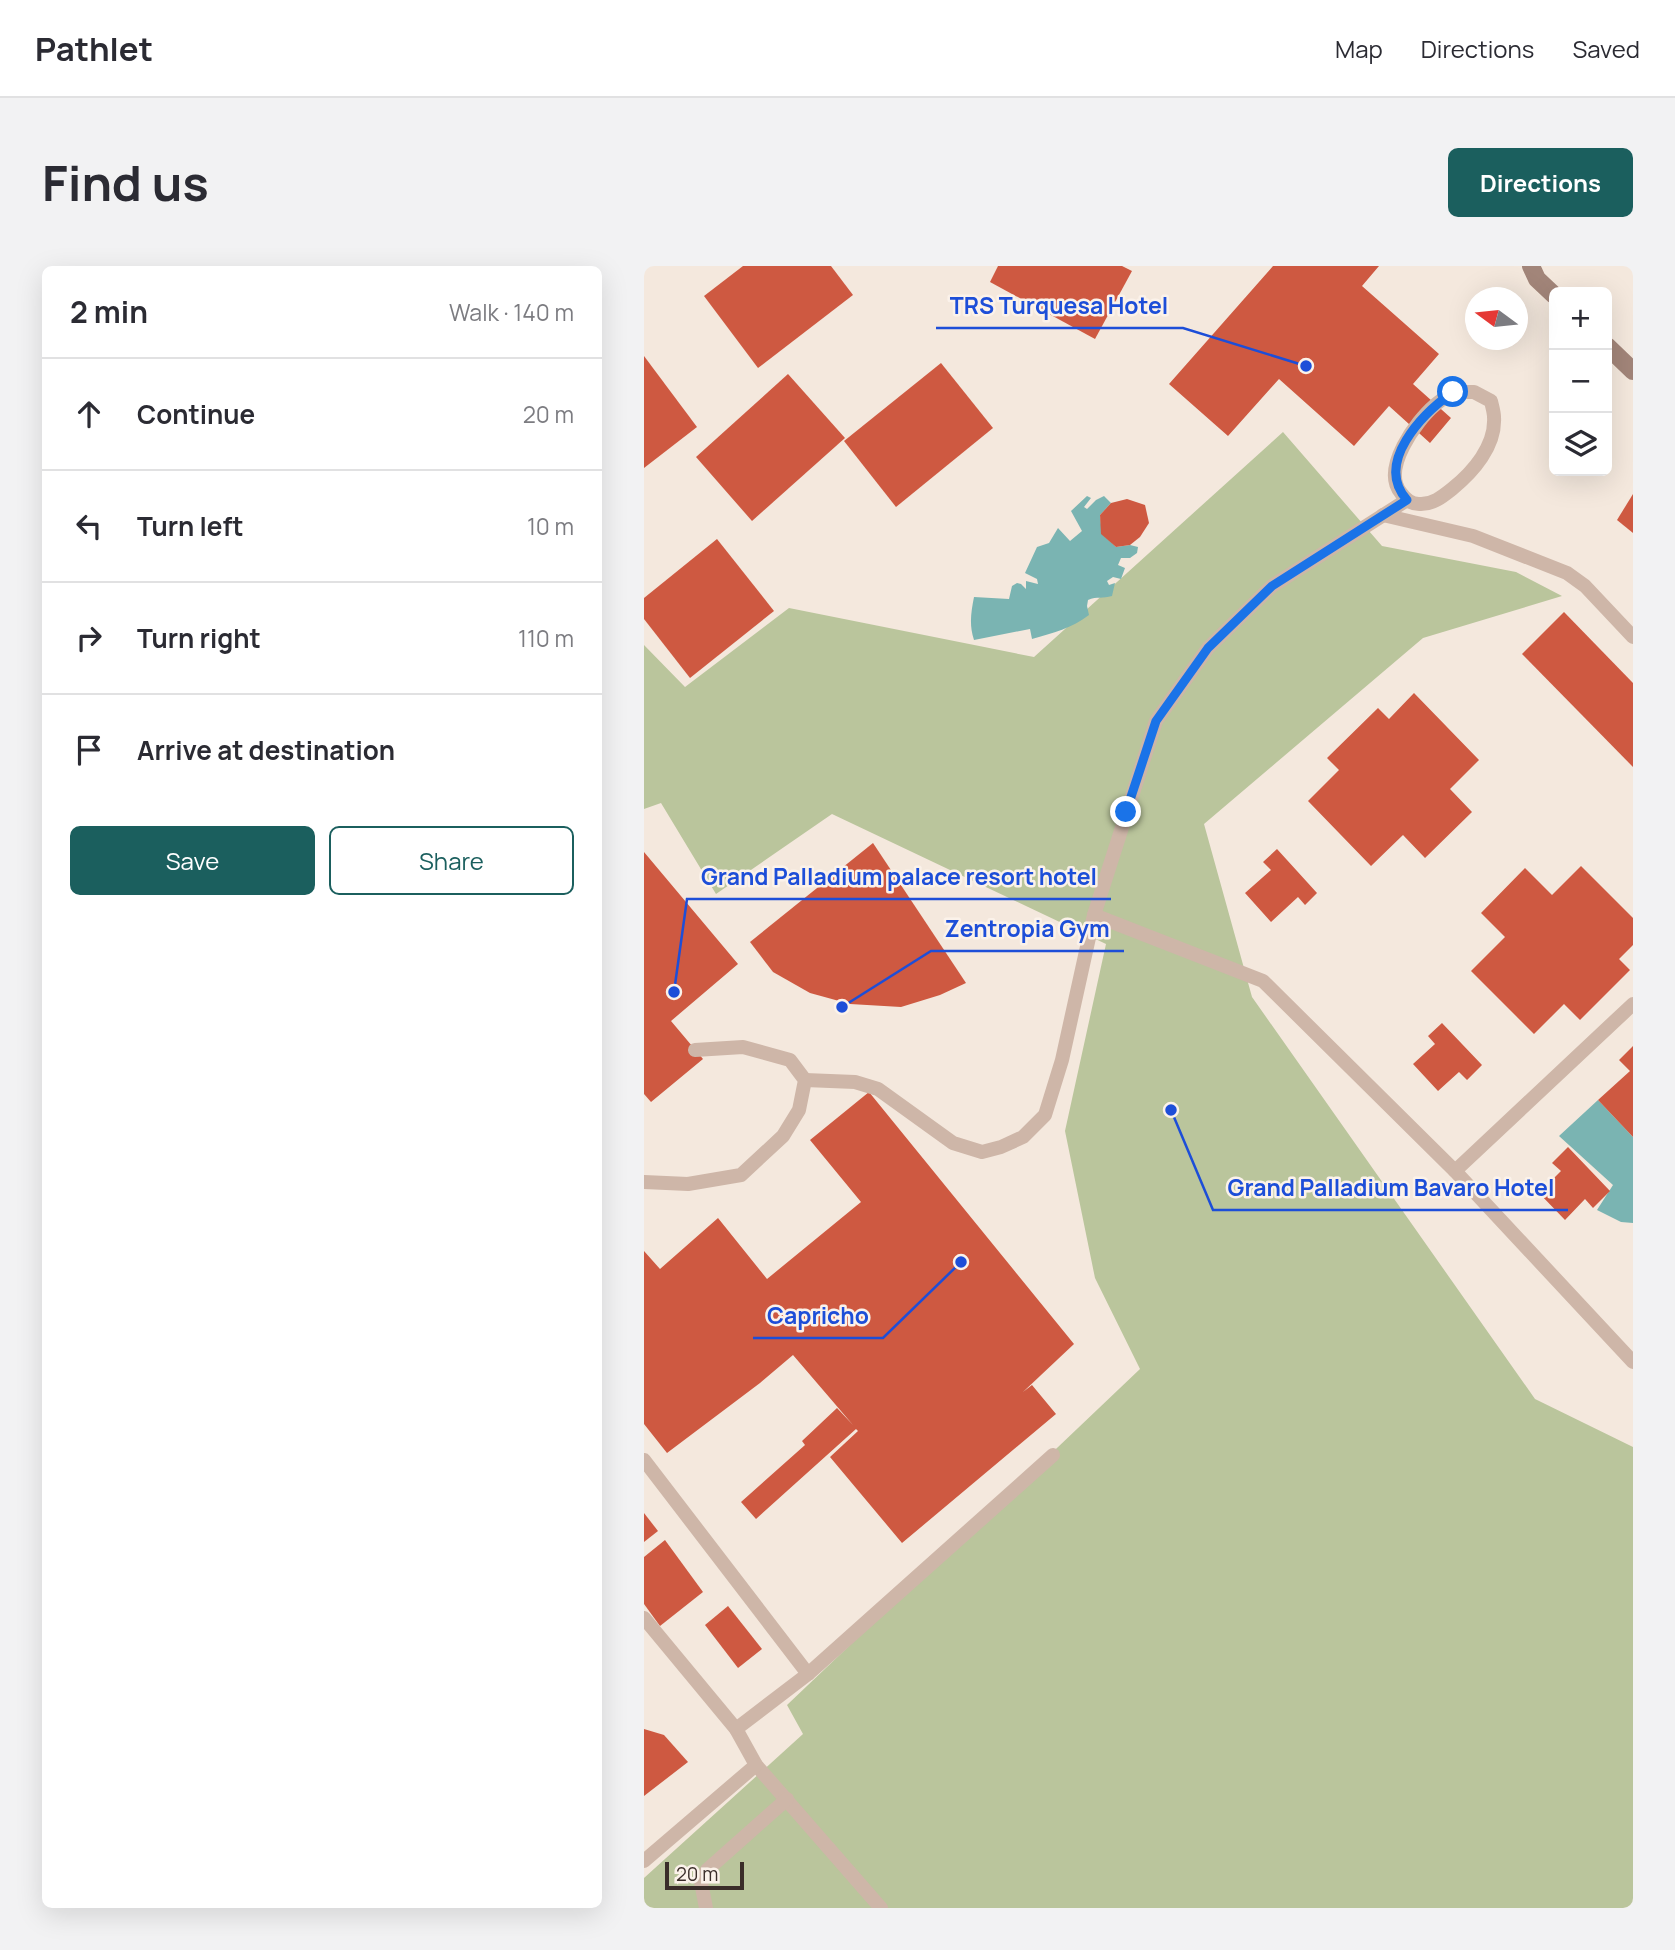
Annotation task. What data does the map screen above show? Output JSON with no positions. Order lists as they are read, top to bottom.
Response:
{
  "places": [
    "TRS Turquesa Hotel",
    "Grand Palladium palace resort hotel",
    "Zentropia Gym",
    "Grand Palladium Bavaro Hotel",
    "Capricho"
  ],
  "scale_bar": "20 m",
  "north": "left",
  "page": {
    "header": "Pathlet",
    "nav": ["Map", "Directions", "Saved"],
    "buttons": [
      "Directions",
      ["Save", "Share"]
    ],
    "title": "Find us",
    "heading": ["2 min", "Walk · 140 m"],
    "map_buttons": ["+", "−"],
    "list": [
      ["Continue", "20 m"],
      ["Turn left", "10 m"],
      ["Turn right", "110 m"],
      "Arrive at destination"
    ],
    "scale": "20 m"
  }
}
